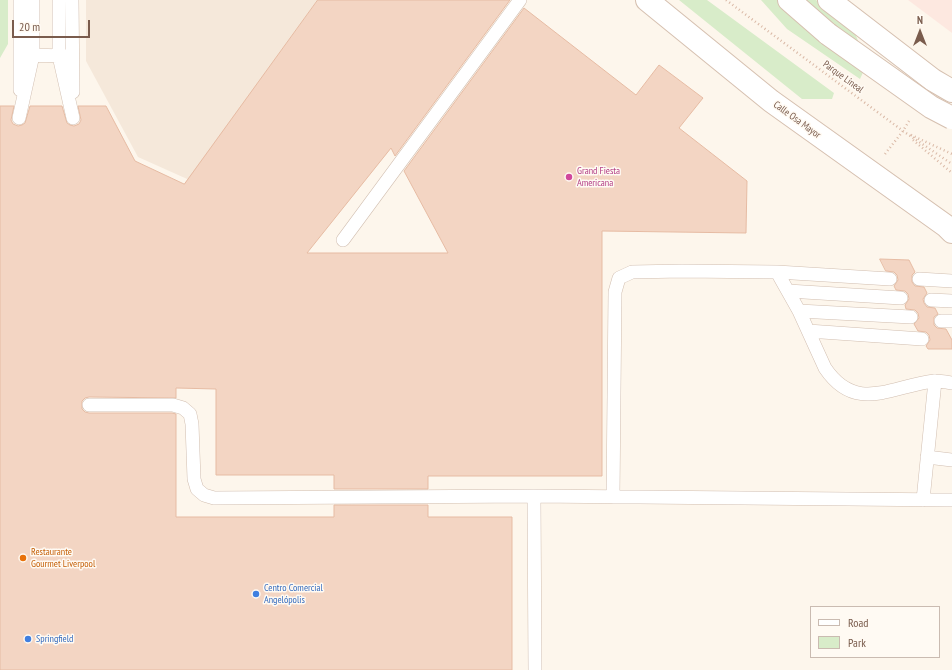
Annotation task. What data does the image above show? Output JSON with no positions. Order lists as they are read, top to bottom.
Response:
{
  "streets": {
    "street": ["Calle Osa Mayor"],
    "path": ["Parque Lineal"]
  },
  "places": [
    "Grand Fiesta Americana",
    "Restaurante Gourmet Liverpool",
    "Centro Comercial Angelópolis",
    "Springfield"
  ],
  "legend": ["Road", "Park"],
  "scale_bar": "20 m",
  "north": "top"
}
